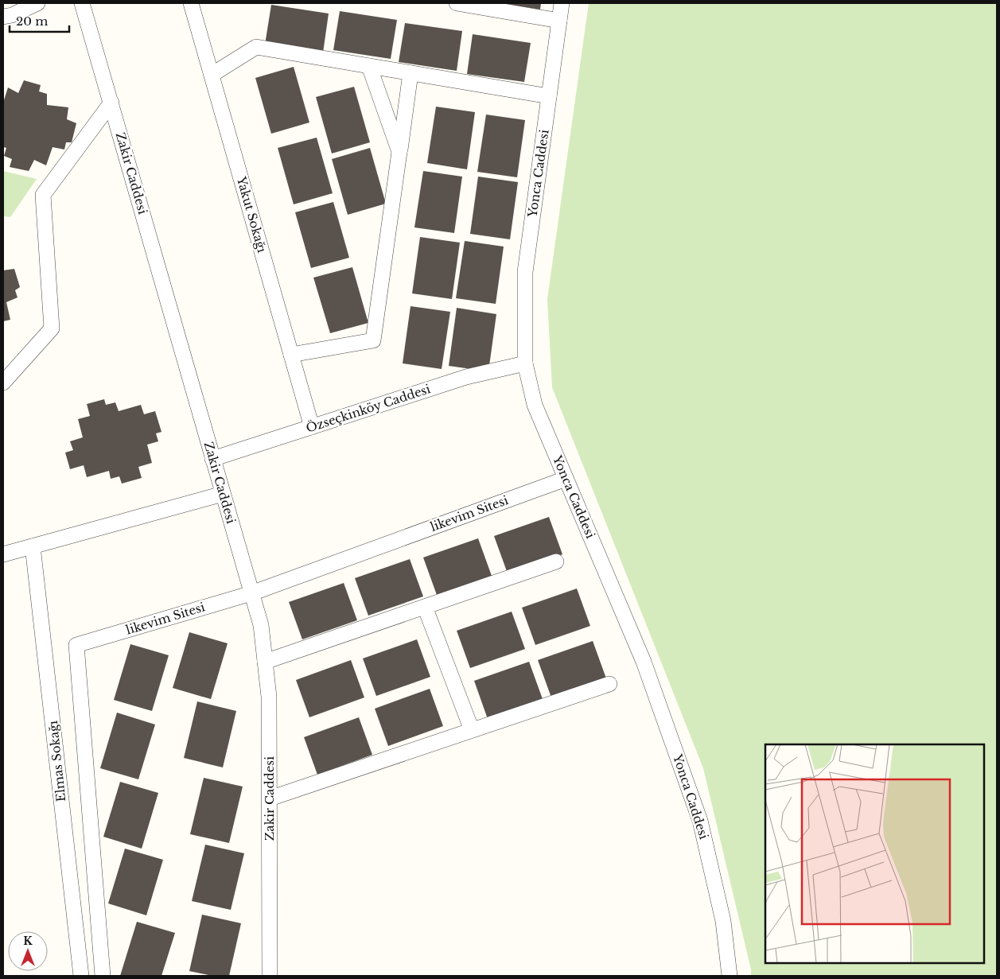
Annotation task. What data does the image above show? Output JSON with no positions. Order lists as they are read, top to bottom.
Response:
{
  "streets": {
    "street": [
      "Zakir Caddesi",
      "Yonca Caddesi",
      "Yakut Sokağı",
      "Özseçkinköy Caddesi",
      "likevim Sitesi",
      "Elmas Sokağı"
    ]
  },
  "crossings": [
    ["Zakir Caddesi", "Özseçkinköy Caddesi"],
    ["Zakir Caddesi", "likevim Sitesi"],
    ["Yonca Caddesi", "Özseçkinköy Caddesi"],
    ["Yonca Caddesi", "likevim Sitesi"],
    ["Yakut Sokağı", "Özseçkinköy Caddesi"]
  ],
  "scale_bar": "20 m",
  "north": "top"
}
